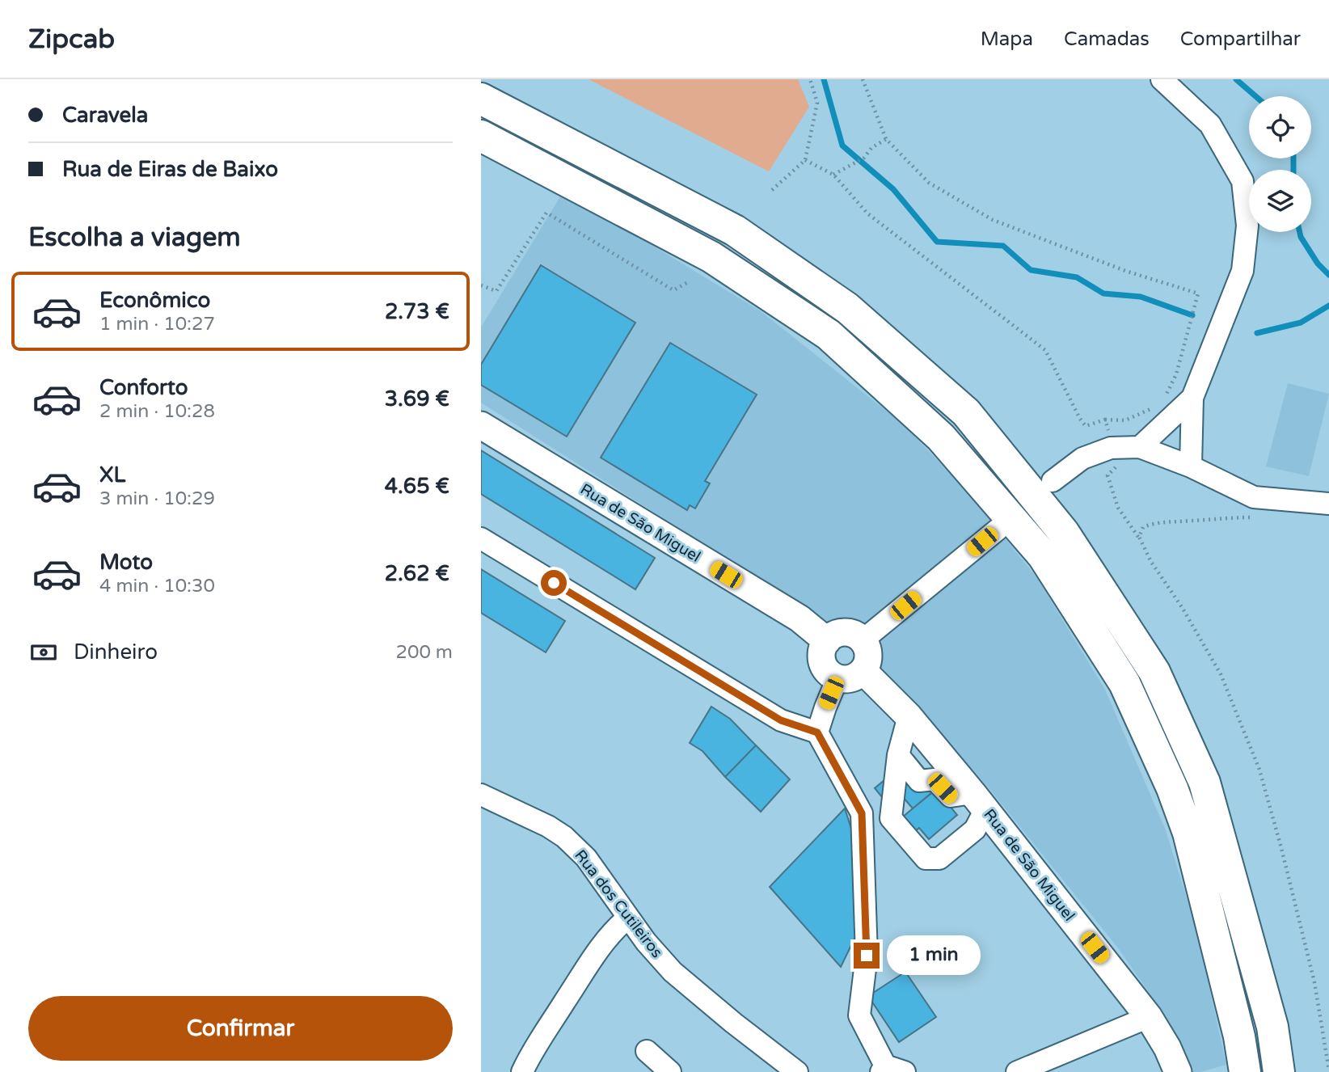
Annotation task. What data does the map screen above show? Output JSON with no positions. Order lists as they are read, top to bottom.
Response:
{
  "streets": {
    "main road": ["Rua de São Miguel"],
    "street": ["Rua dos Cutileiros"]
  },
  "page": {
    "header": "Zipcab",
    "nav": ["Mapa", "Camadas", "Compartilhar"],
    "banner": ["Caravela", "Rua de Eiras de Baixo"],
    "heading": "Escolha a viagem",
    "list": [
      {
        "name": "Econômico",
        "note": "1 min · 10:27",
        "value": "2.73 €"
      },
      {
        "name": "Conforto",
        "note": "2 min · 10:28",
        "value": "3.69 €"
      },
      {
        "name": "XL",
        "note": "3 min · 10:29",
        "value": "4.65 €"
      },
      {
        "name": "Moto",
        "note": "4 min · 10:30",
        "value": "2.62 €"
      }
    ],
    "pay": ["Dinheiro", "200 m"],
    "bubble": "1 min",
    "buttons": "Confirmar"
  }
}
